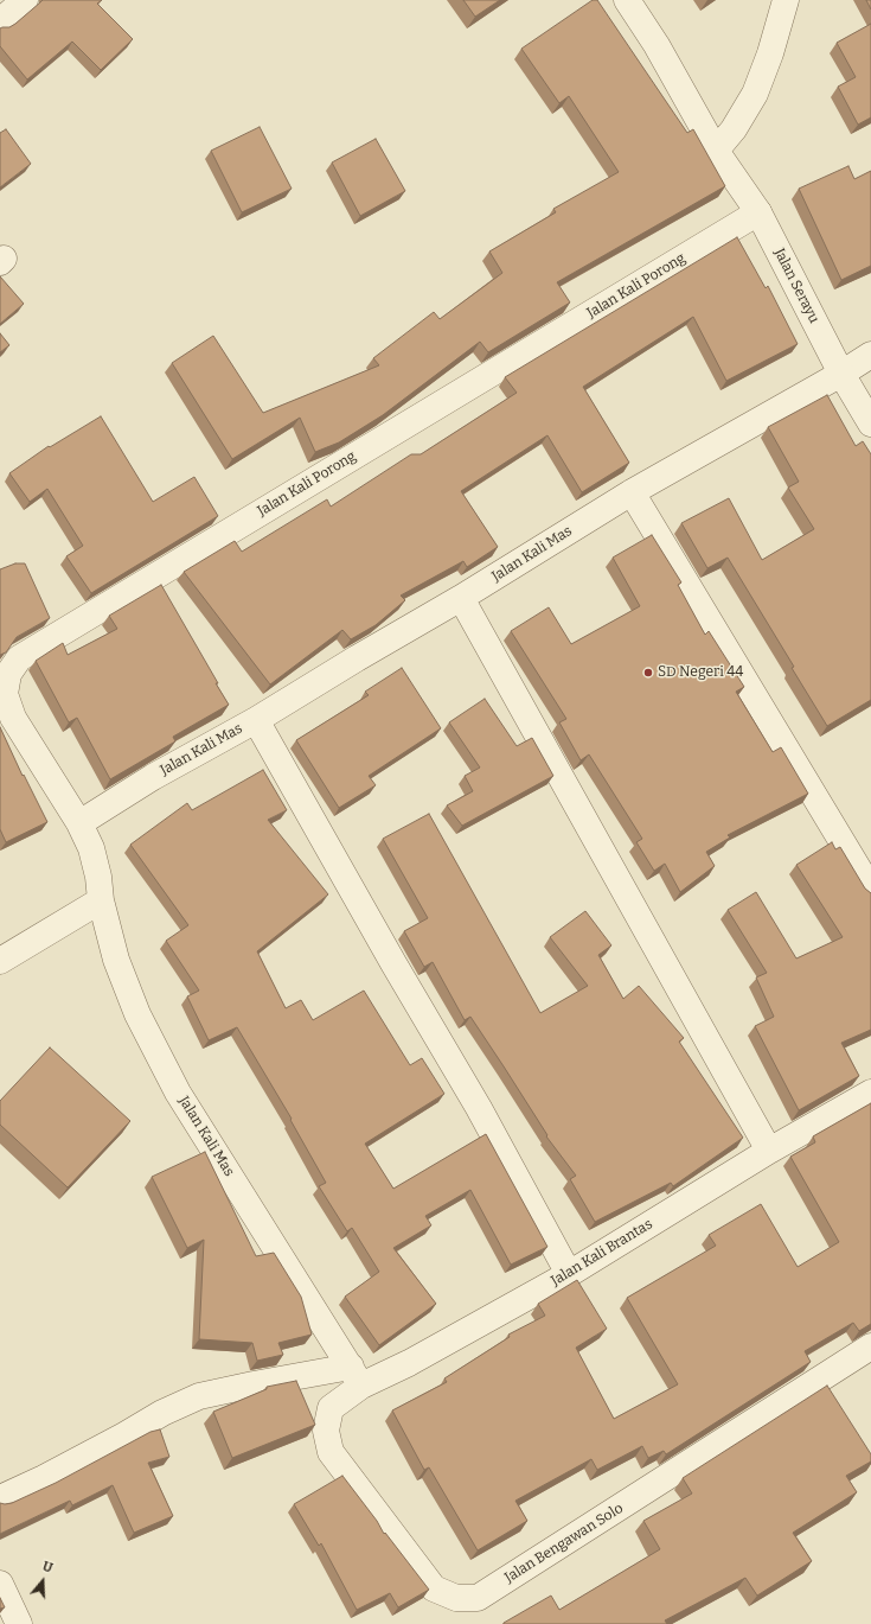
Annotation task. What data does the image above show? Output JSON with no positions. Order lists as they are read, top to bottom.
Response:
{
  "streets": {
    "street": [
      "Jalan Kali Porong",
      "Jalan Serayu",
      "Jalan Kali Mas",
      "Jalan Kali Brantas",
      "Jalan Bengawan Solo"
    ]
  },
  "crossings": [
    ["Jalan Kali Porong", "Jalan Serayu"],
    ["Jalan Kali Porong", "Jalan Kali Mas"],
    ["Jalan Serayu", "Jalan Kali Mas"],
    ["Jalan Kali Mas", "Jalan Kali Brantas"],
    ["Jalan Kali Brantas", "Jalan Bengawan Solo"]
  ],
  "places": ["SD Negeri 44"],
  "north": "top"
}
